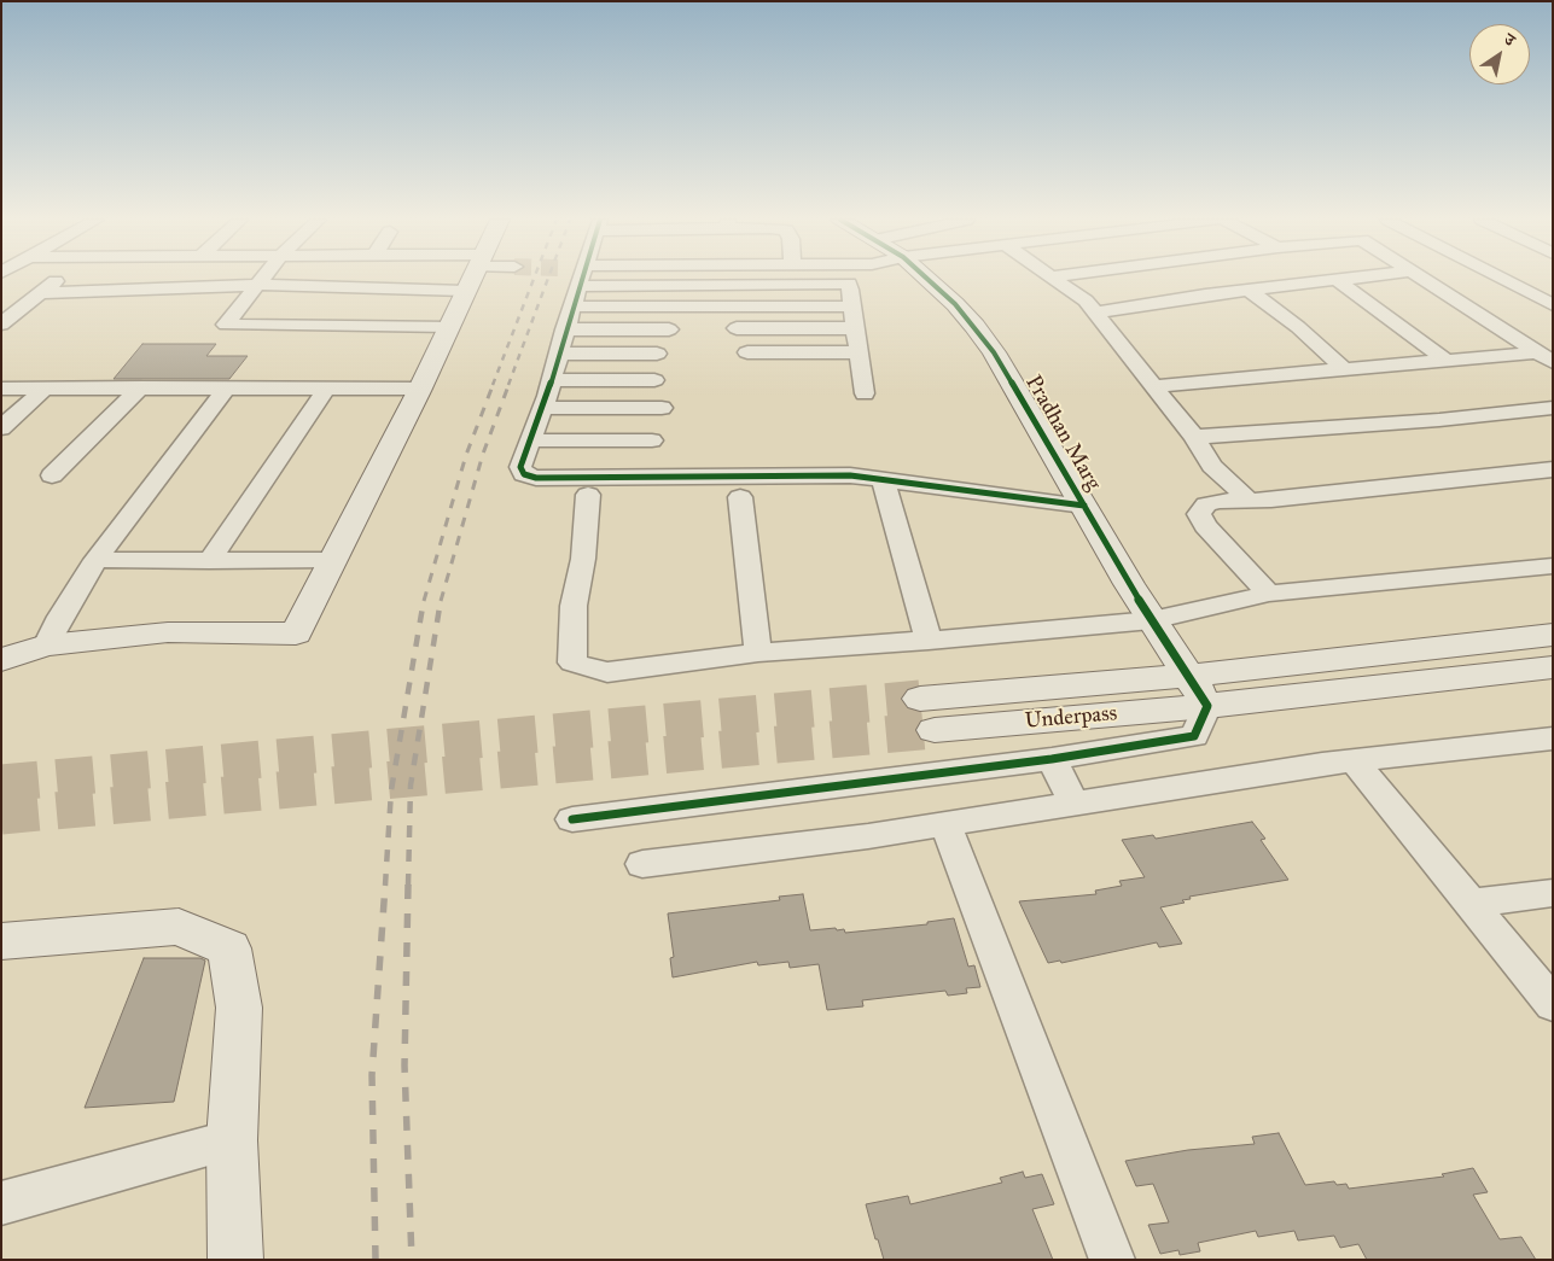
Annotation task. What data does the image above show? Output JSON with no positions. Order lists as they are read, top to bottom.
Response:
{
  "streets": {
    "street": ["Pradhan Marg", "Underpass"]
  },
  "crossings": [
    ["Pradhan Marg", "Underpass"]
  ],
  "north": "top right"
}
